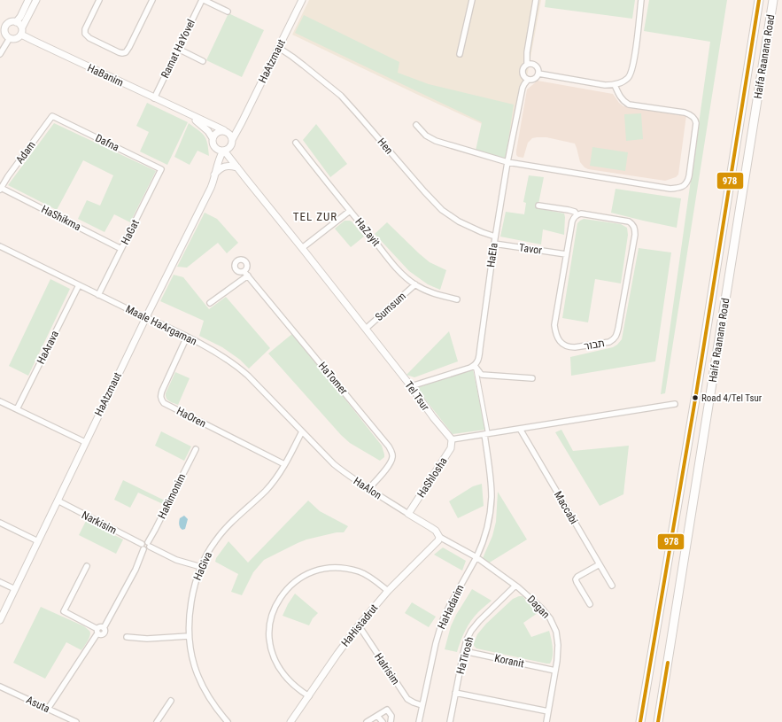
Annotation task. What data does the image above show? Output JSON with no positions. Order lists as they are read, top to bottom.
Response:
{
  "streets": {
    "highway": ["Haifa Raanana Road"],
    "street": [
      "Ramat HaYovel",
      "HaAtzmaut",
      "HaBanim",
      "Dafna",
      "Hen",
      "Adam",
      "HaShikma",
      "HaGat",
      "HaZayit",
      "Tavor",
      "HaEla",
      "Sumsum",
      "Maale HaArgaman",
      "תבור",
      "HaArava",
      "HaTomer",
      "Tel Tsur",
      "HaOren",
      "HaShlosha",
      "HaAlon",
      "HaRimonim",
      "Maccabi",
      "Narkisim",
      "HaGiva",
      "HaHadarim",
      "Dagan",
      "HaHistadrut",
      "HaTirosh",
      "Koranit",
      "HaIrisim",
      "Asuta"
    ]
  },
  "crossings": [
    ["Ramat HaYovel", "HaBanim"],
    ["HaAtzmaut", "HaBanim"],
    ["HaAtzmaut", "Hen"],
    ["HaAtzmaut", "Maale HaArgaman"],
    ["HaAtzmaut", "Tel Tsur"],
    ["HaAtzmaut", "Narkisim"],
    ["HaBanim", "Tel Tsur"],
    ["Dafna", "Adam"],
    ["Dafna", "HaGat"],
    ["Hen", "HaEla"],
    ["Adam", "HaShikma"],
    ["HaShikma", "HaGat"],
    ["HaGat", "Maale HaArgaman"],
    ["HaZayit", "Sumsum"],
    ["Tavor", "HaEla"],
    ["Tavor", "תבור"],
    ["Sumsum", "Tel Tsur"],
    ["Maale HaArgaman", "HaArava"],
    ["Maale HaArgaman", "HaOren"],
    ["Maale HaArgaman", "HaAlon"],
    ["Maale HaArgaman", "HaGiva"],
    ["HaTomer", "HaAlon"],
    ["Tel Tsur", "HaShlosha"],
    ["HaOren", "HaGiva"],
    ["HaShlosha", "HaAlon"],
    ["HaAlon", "HaGiva"],
    ["HaAlon", "HaHistadrut"],
    ["HaHadarim", "Dagan"],
    ["HaHadarim", "HaIrisim"],
    ["Dagan", "HaTirosh"],
    ["Dagan", "Koranit"],
    ["HaHistadrut", "HaIrisim"],
    ["HaTirosh", "Koranit"]
  ],
  "districts": ["TEL ZUR"],
  "places": ["Road 4/Tel Tsur"],
  "lines": ["transit line 978"]
}
